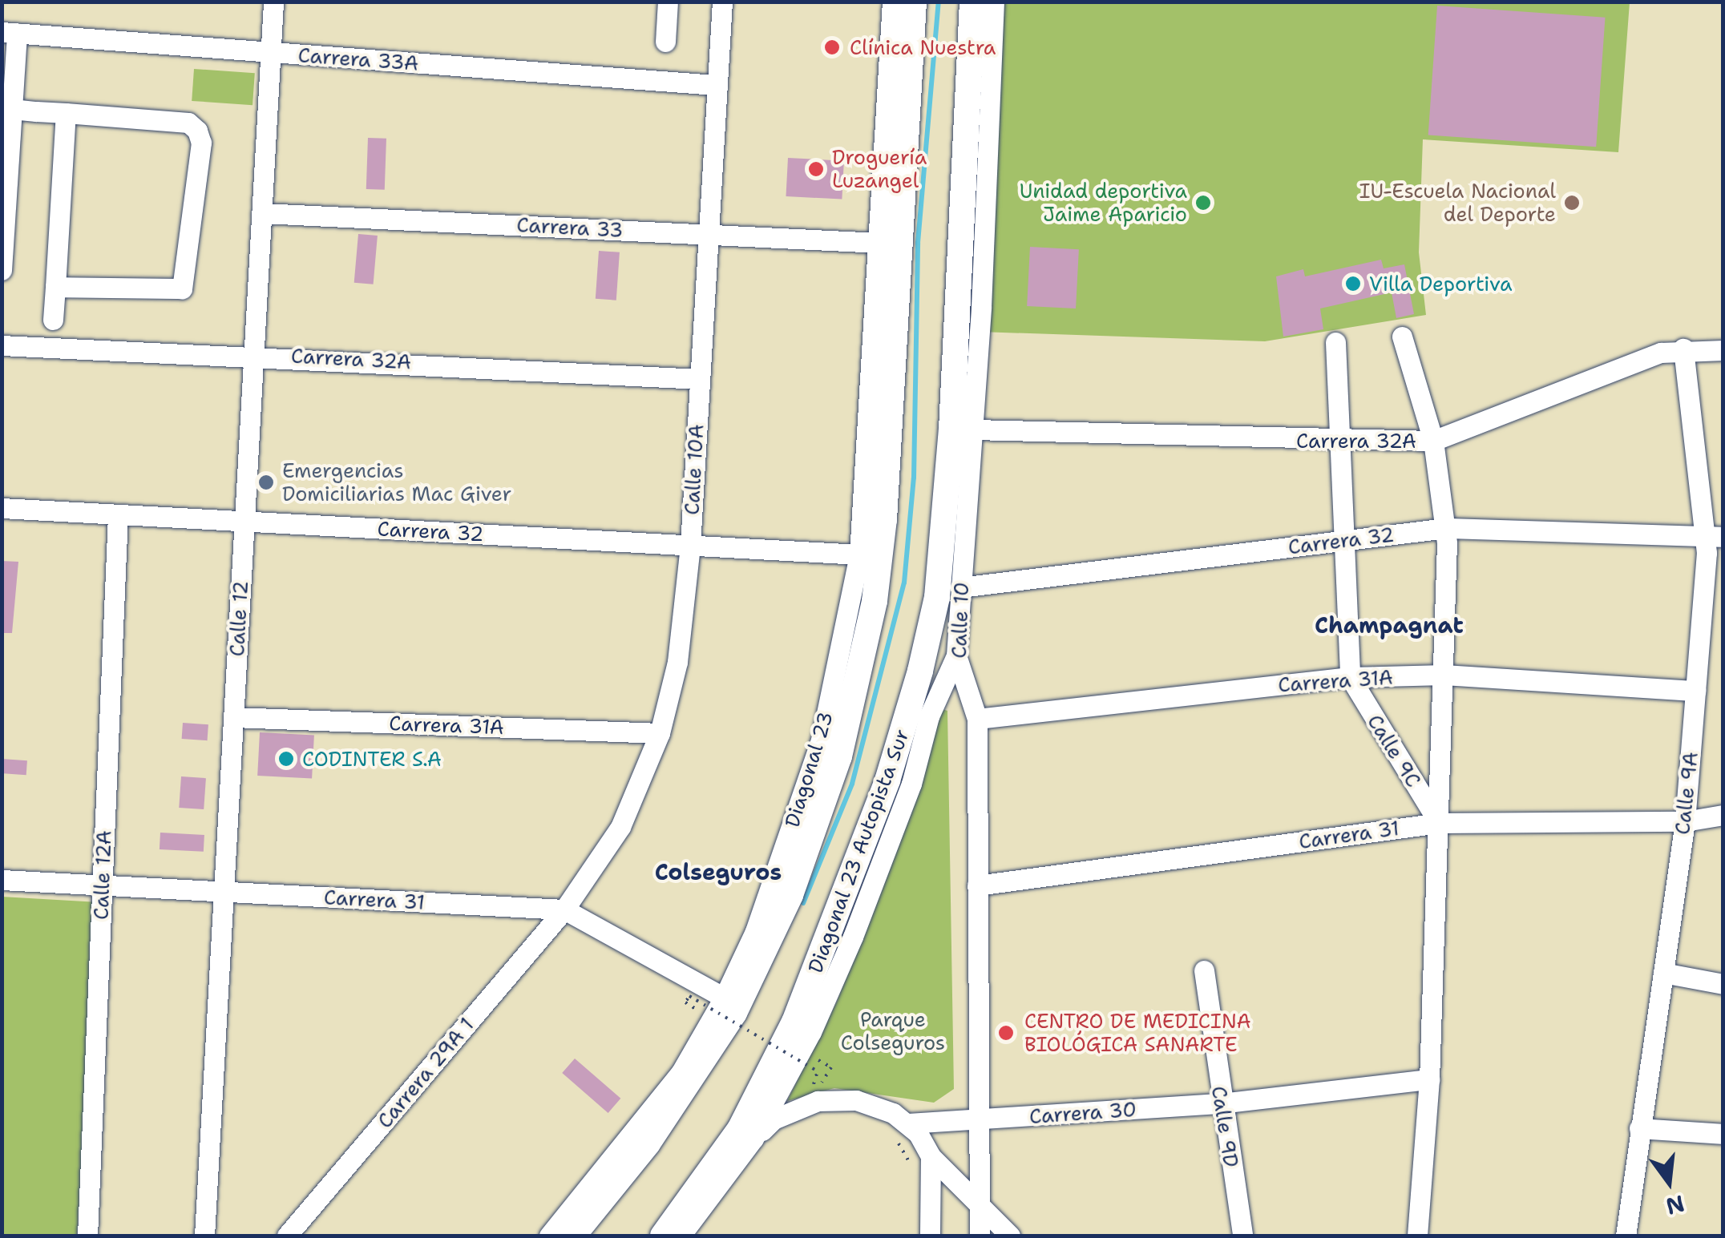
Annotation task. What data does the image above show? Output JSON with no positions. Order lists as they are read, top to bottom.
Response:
{
  "streets": {
    "main road": ["Calle 10", "Diagonal 23 Autopista Sur"],
    "street": [
      "Carrera 33A",
      "Carrera 33",
      "Carrera 32A",
      "Calle 10A",
      "Carrera 32",
      "Calle 12",
      "Carrera 31A",
      "Calle 9C",
      "Diagonal 23",
      "Calle 9A",
      "Carrera 31",
      "Calle 12A",
      "Carrera 29A 1",
      "Carrera 30",
      "Calle 9D"
    ]
  },
  "crossings": [
    ["Carrera 33A", "Calle 10A"],
    ["Carrera 33A", "Calle 12"],
    ["Carrera 33", "Calle 10A"],
    ["Carrera 33", "Calle 12"],
    ["Carrera 32A", "Calle 10A"],
    ["Carrera 32A", "Calle 12"],
    ["Carrera 32A", "Calle 10"],
    ["Carrera 32A", "Calle 9C"],
    ["Carrera 32A", "Calle 9A"],
    ["Carrera 32A", "Diagonal 23 Autopista Sur"],
    ["Calle 10A", "Carrera 32"],
    ["Calle 10A", "Carrera 31A"],
    ["Calle 10A", "Carrera 31"],
    ["Calle 10A", "Carrera 29A 1"],
    ["Carrera 32", "Calle 12"],
    ["Carrera 32", "Calle 10"],
    ["Carrera 32", "Calle 9C"],
    ["Carrera 32", "Diagonal 23"],
    ["Carrera 32", "Calle 9A"],
    ["Carrera 32", "Calle 12A"],
    ["Calle 12", "Carrera 31A"],
    ["Calle 12", "Carrera 31"],
    ["Calle 10", "Carrera 31A"],
    ["Calle 10", "Carrera 31"],
    ["Calle 10", "Diagonal 23 Autopista Sur"],
    ["Calle 10", "Carrera 30"],
    ["Carrera 31A", "Calle 9C"],
    ["Carrera 31A", "Calle 9A"],
    ["Calle 9C", "Carrera 31"],
    ["Calle 9C", "Carrera 30"],
    ["Diagonal 23", "Carrera 31"],
    ["Calle 9A", "Carrera 31"],
    ["Carrera 31", "Calle 12A"],
    ["Carrera 31", "Carrera 29A 1"],
    ["Carrera 30", "Calle 9D"]
  ],
  "districts": ["Champagnat", "Colseguros"],
  "parks": ["Parque Colseguros"],
  "places": [
    "Clínica Nuestra",
    "Droguería Luzangel",
    "Unidad deportiva Jaime Aparicio",
    "IU-Escuela Nacional del Deporte",
    "Villa Deportiva",
    "Emergencias Domiciliarias Mac Giver",
    "CODINTER S.A",
    "CENTRO DE MEDICINA BIOLÓGICA SANARTE"
  ],
  "north": "bottom"
}
